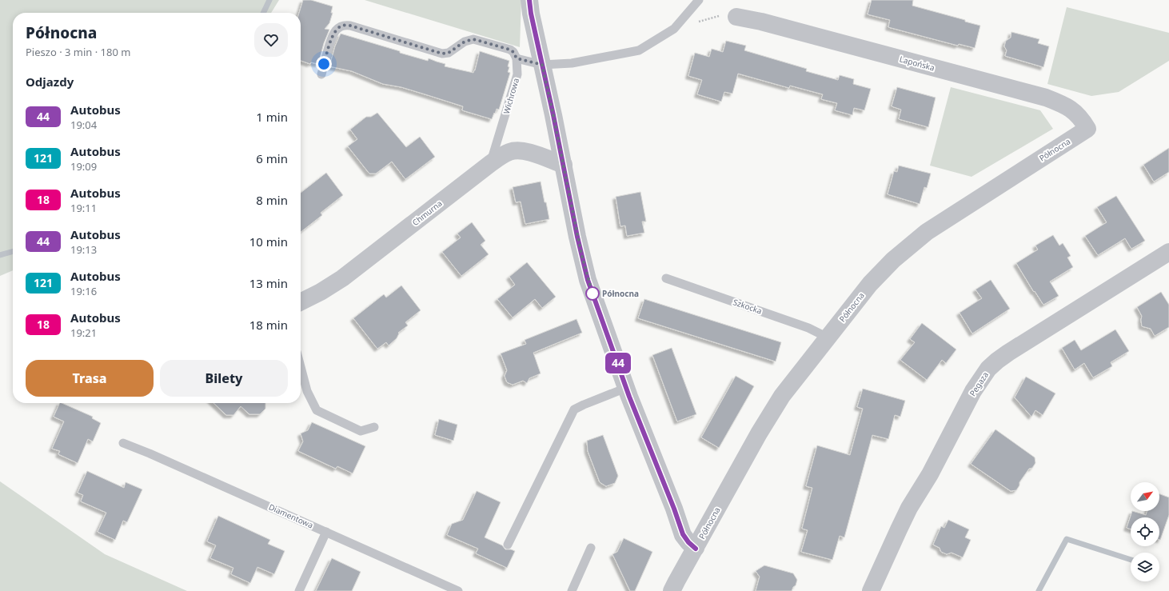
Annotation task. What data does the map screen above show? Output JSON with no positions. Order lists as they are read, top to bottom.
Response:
{
  "streets": {
    "street": [
      "Lapońska",
      "Północna",
      "Chmurna",
      "Pegaza"
    ],
    "lane": ["Wichrowa", "Szkocka", "Diamentowa"]
  },
  "crossings": [
    ["Lapońska", "Północna"],
    ["Wichrowa", "Chmurna"],
    ["Północna", "Szkocka"]
  ],
  "places": ["Północna"],
  "lines": ["bus line 44"],
  "north": "top right",
  "page": {
    "on_map": "44",
    "heading": [
      ["Północna", "Pieszo · 3 min · 180 m"],
      "Odjazdy"
    ],
    "list": [
      {
        "mark": "44",
        "name": "Autobus",
        "note": "19:04",
        "value": "1 min"
      },
      {
        "mark": "121",
        "name": "Autobus",
        "note": "19:09",
        "value": "6 min"
      },
      {
        "mark": "18",
        "name": "Autobus",
        "note": "19:11",
        "value": "8 min"
      },
      {
        "mark": "44",
        "name": "Autobus",
        "note": "19:13",
        "value": "10 min"
      },
      {
        "mark": "121",
        "name": "Autobus",
        "note": "19:16",
        "value": "13 min"
      },
      {
        "mark": "18",
        "name": "Autobus",
        "note": "19:21",
        "value": "18 min"
      }
    ],
    "buttons": ["Trasa", "Bilety"]
  }
}
